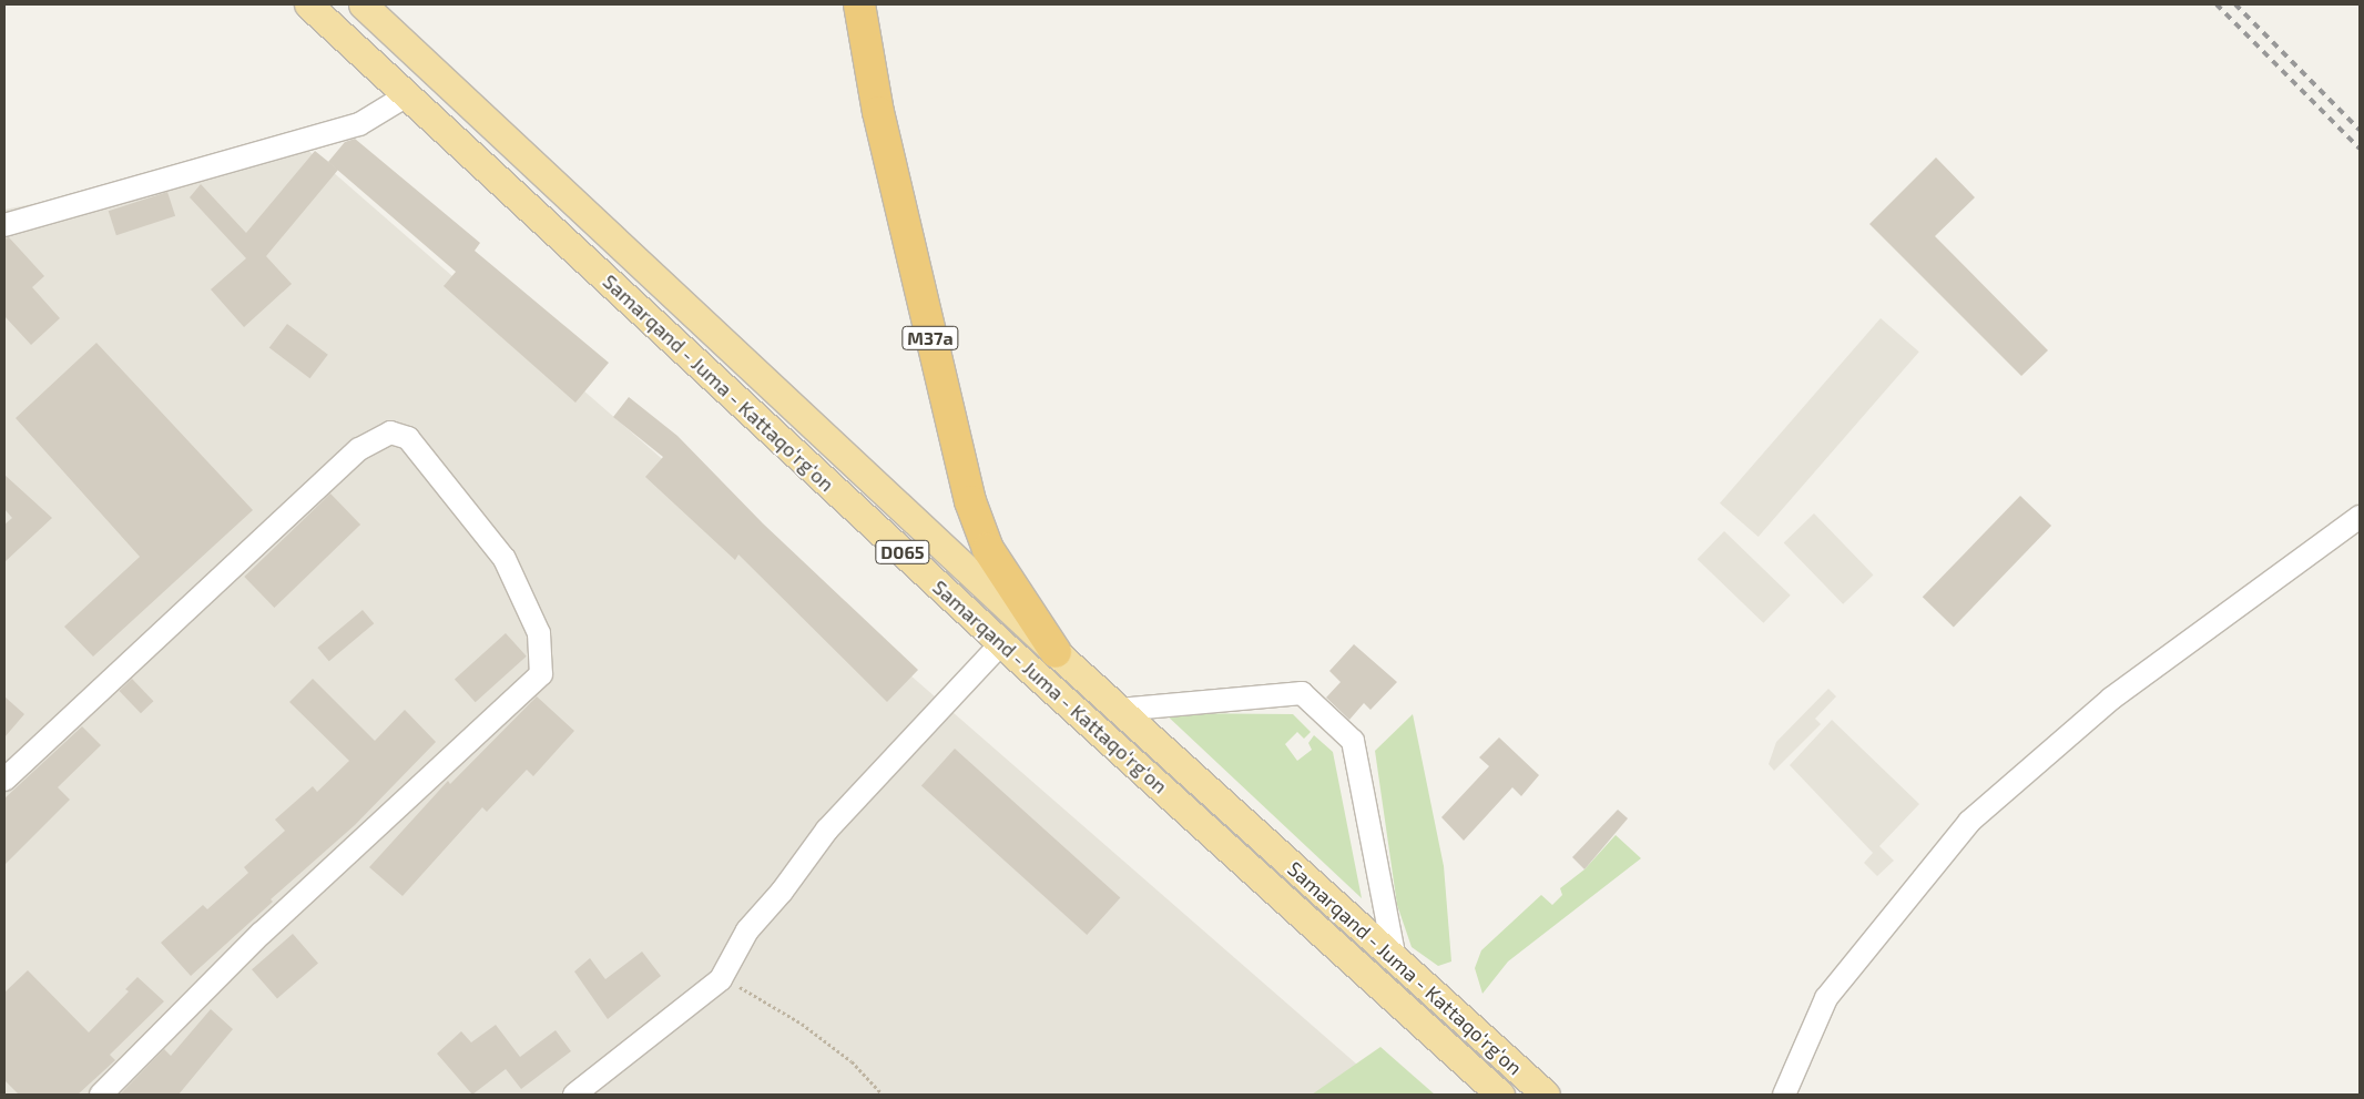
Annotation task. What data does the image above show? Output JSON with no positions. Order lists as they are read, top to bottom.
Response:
{
  "streets": {
    "highway": ["M37a"],
    "main road": ["Samarqand - Juma - Kattaqo‘rg‘on", "D065"]
  },
  "crossings": [
    ["M37a", "Samarqand - Juma - Kattaqo‘rg‘on"]
  ]
}
